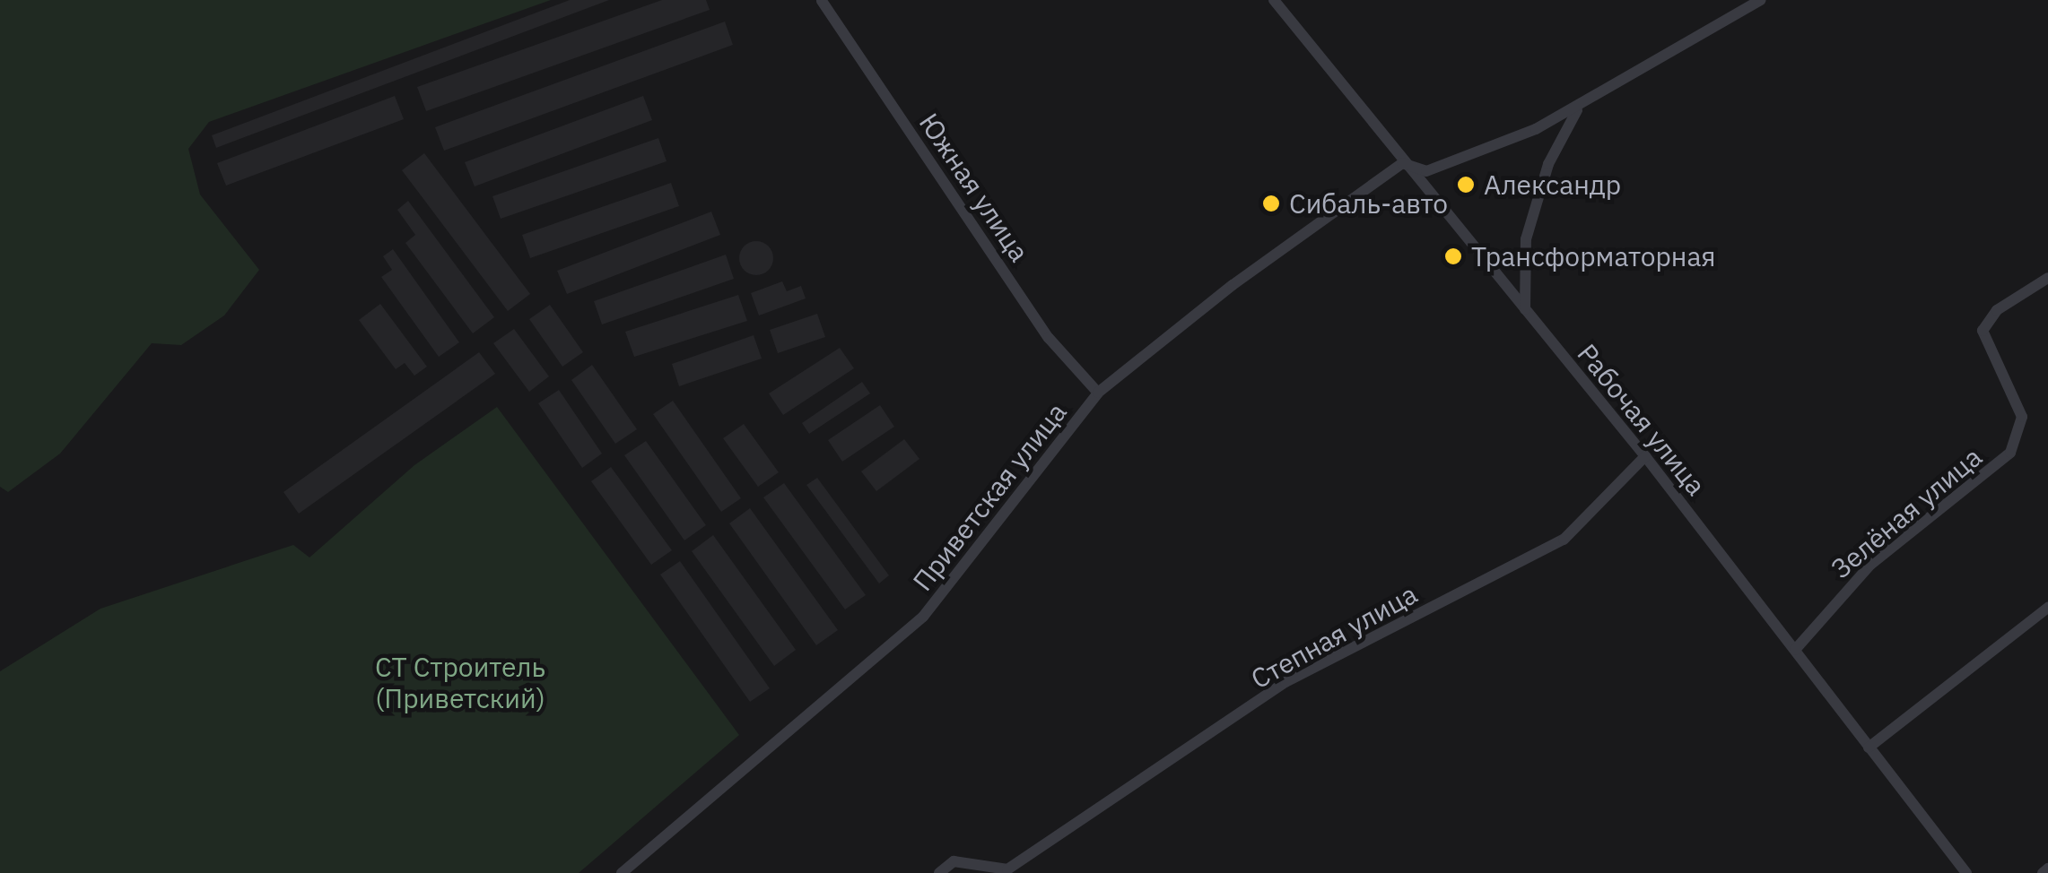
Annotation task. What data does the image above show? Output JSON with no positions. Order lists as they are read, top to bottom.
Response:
{
  "streets": {
    "street": [
      "Южная улица",
      "Рабочая улица",
      "Приветская улица",
      "Зелёная улица",
      "Степная улица"
    ]
  },
  "crossings": [
    ["Южная улица", "Приветская улица"],
    ["Рабочая улица", "Приветская улица"],
    ["Рабочая улица", "Зелёная улица"],
    ["Рабочая улица", "Степная улица"]
  ],
  "parks": ["СТ Строитель (Приветский)"],
  "places": ["Александр", "Сибаль-авто", "Трансформаторная"]
}
